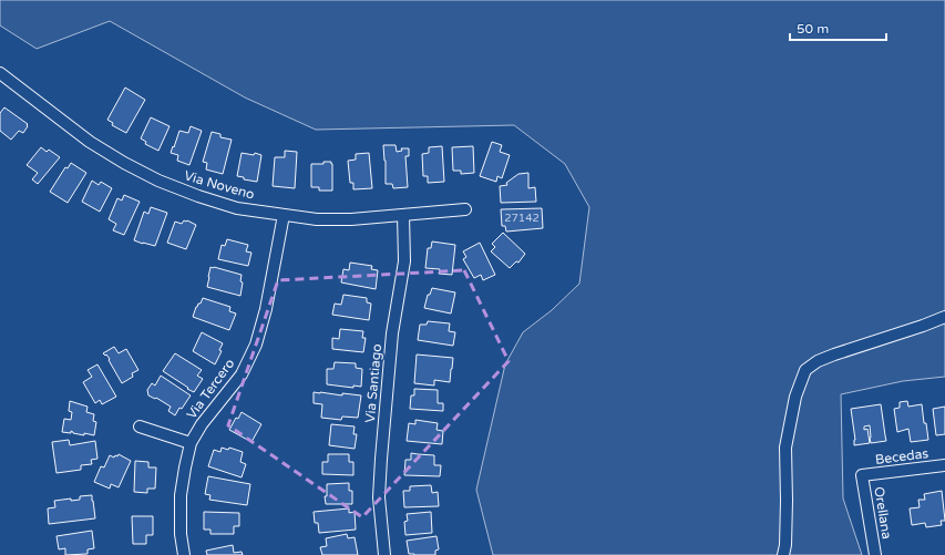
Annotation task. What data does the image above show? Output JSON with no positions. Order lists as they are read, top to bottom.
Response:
{
  "streets": {
    "street": [
      "Via Noveno",
      "Via Santiago",
      "Via Tercero",
      "Becedas",
      "Orellana"
    ]
  },
  "crossings": [
    ["Via Noveno", "Via Santiago"],
    ["Via Noveno", "Via Tercero"],
    ["Becedas", "Orellana"]
  ],
  "house_numbers": ["27142"],
  "scale_bar": "50 m"
}
